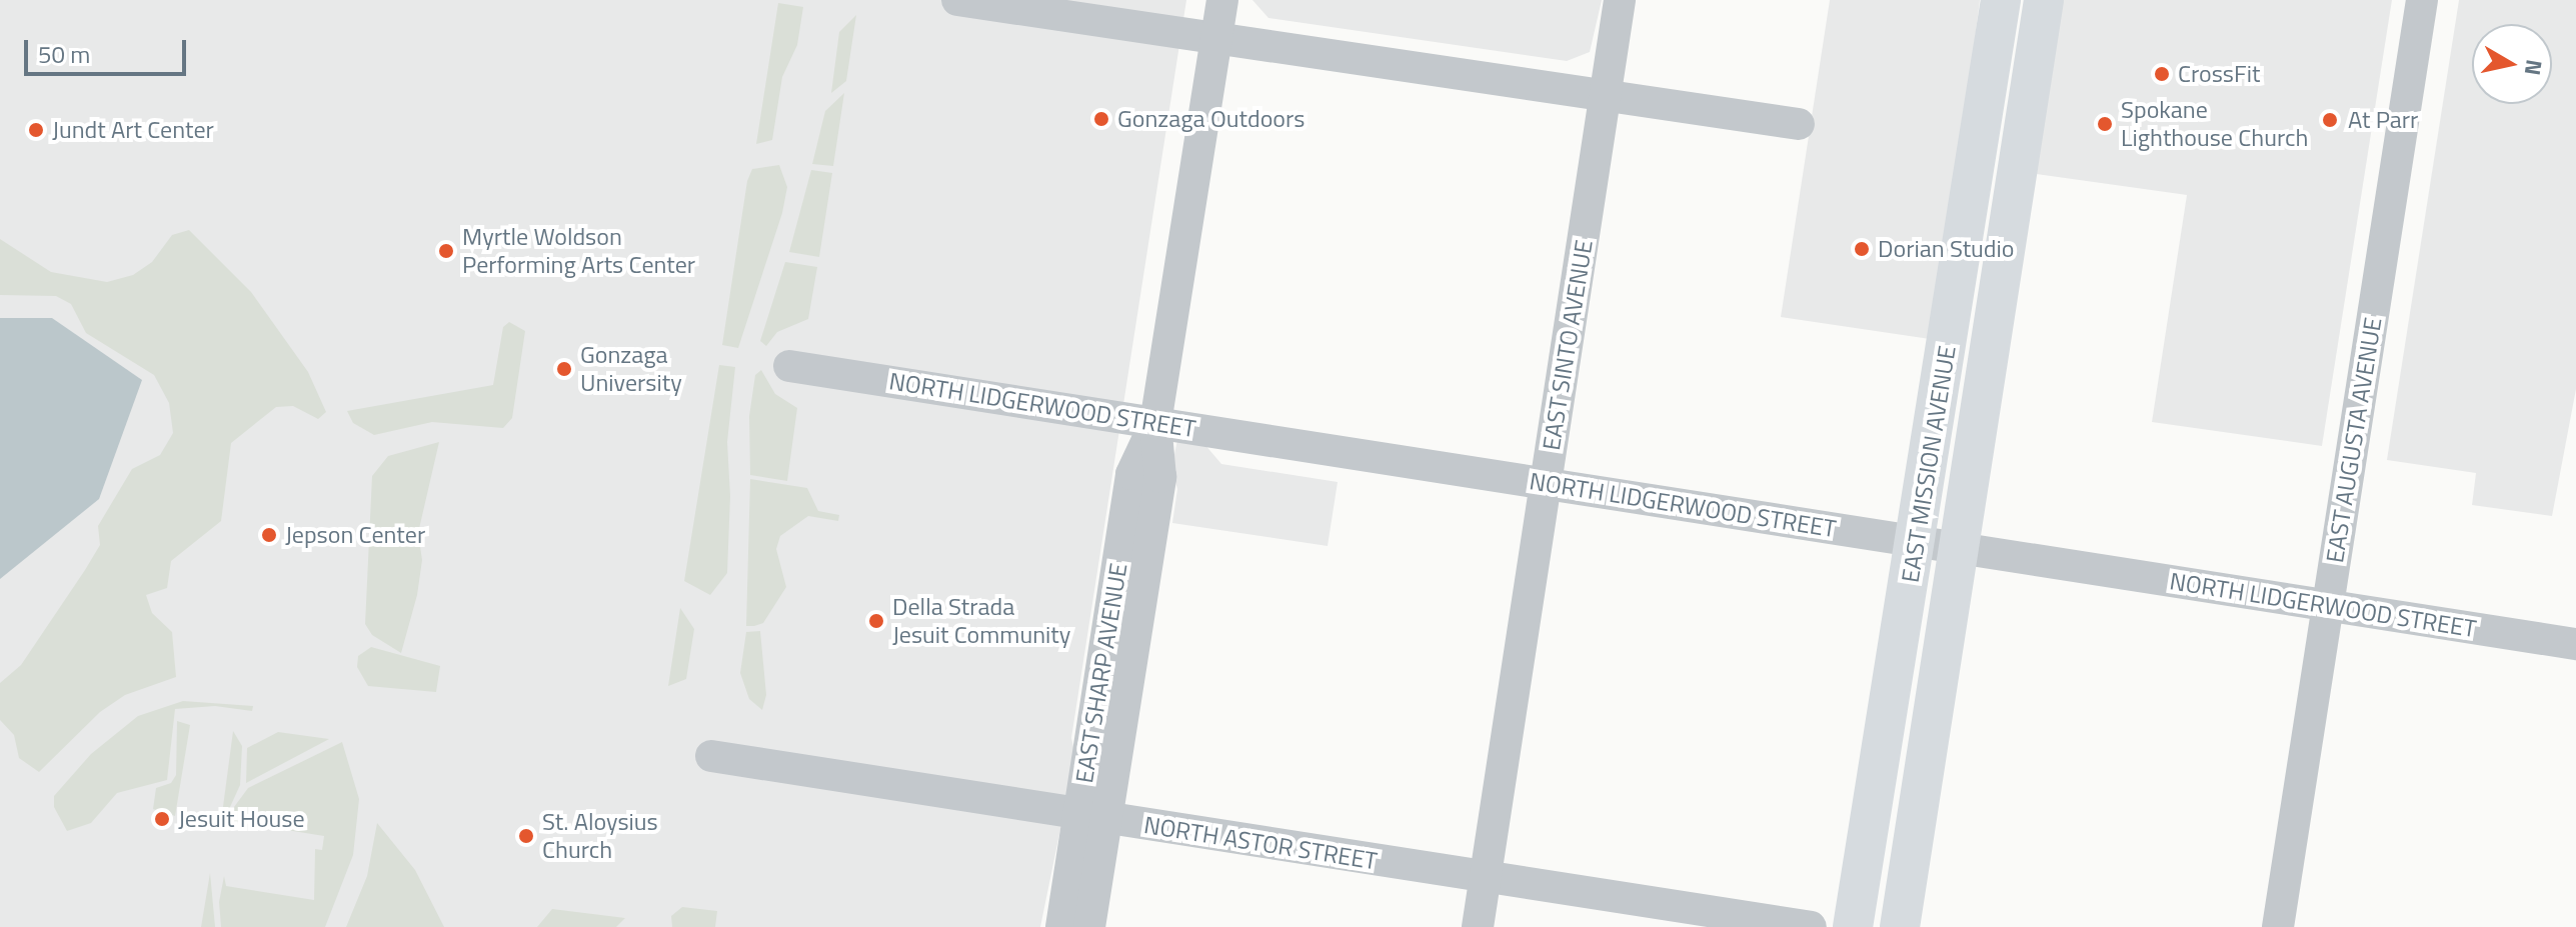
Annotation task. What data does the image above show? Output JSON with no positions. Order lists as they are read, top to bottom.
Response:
{
  "streets": {
    "main road": ["EAST MISSION AVENUE"],
    "street": [
      "EAST SINTO AVENUE",
      "NORTH LIDGERWOOD STREET",
      "EAST AUGUSTA AVENUE",
      "EAST SHARP AVENUE",
      "NORTH ASTOR STREET"
    ]
  },
  "crossings": [
    ["EAST SINTO AVENUE", "NORTH LIDGERWOOD STREET"],
    ["EAST SINTO AVENUE", "NORTH ASTOR STREET"],
    ["NORTH LIDGERWOOD STREET", "EAST AUGUSTA AVENUE"],
    ["NORTH LIDGERWOOD STREET", "EAST MISSION AVENUE"],
    ["NORTH LIDGERWOOD STREET", "EAST SHARP AVENUE"],
    ["EAST SHARP AVENUE", "NORTH ASTOR STREET"]
  ],
  "places": [
    "CrossFit",
    "Gonzaga Outdoors",
    "At Parr",
    "Spokane Lighthouse Church",
    "Jundt Art Center",
    "Dorian Studio",
    "Myrtle Woldson Performing Arts Center",
    "Gonzaga University",
    "Jepson Center",
    "Della Strada Jesuit Community",
    "Jesuit House",
    "St. Aloysius Church"
  ],
  "scale_bar": "50 m",
  "north": "right"
}
